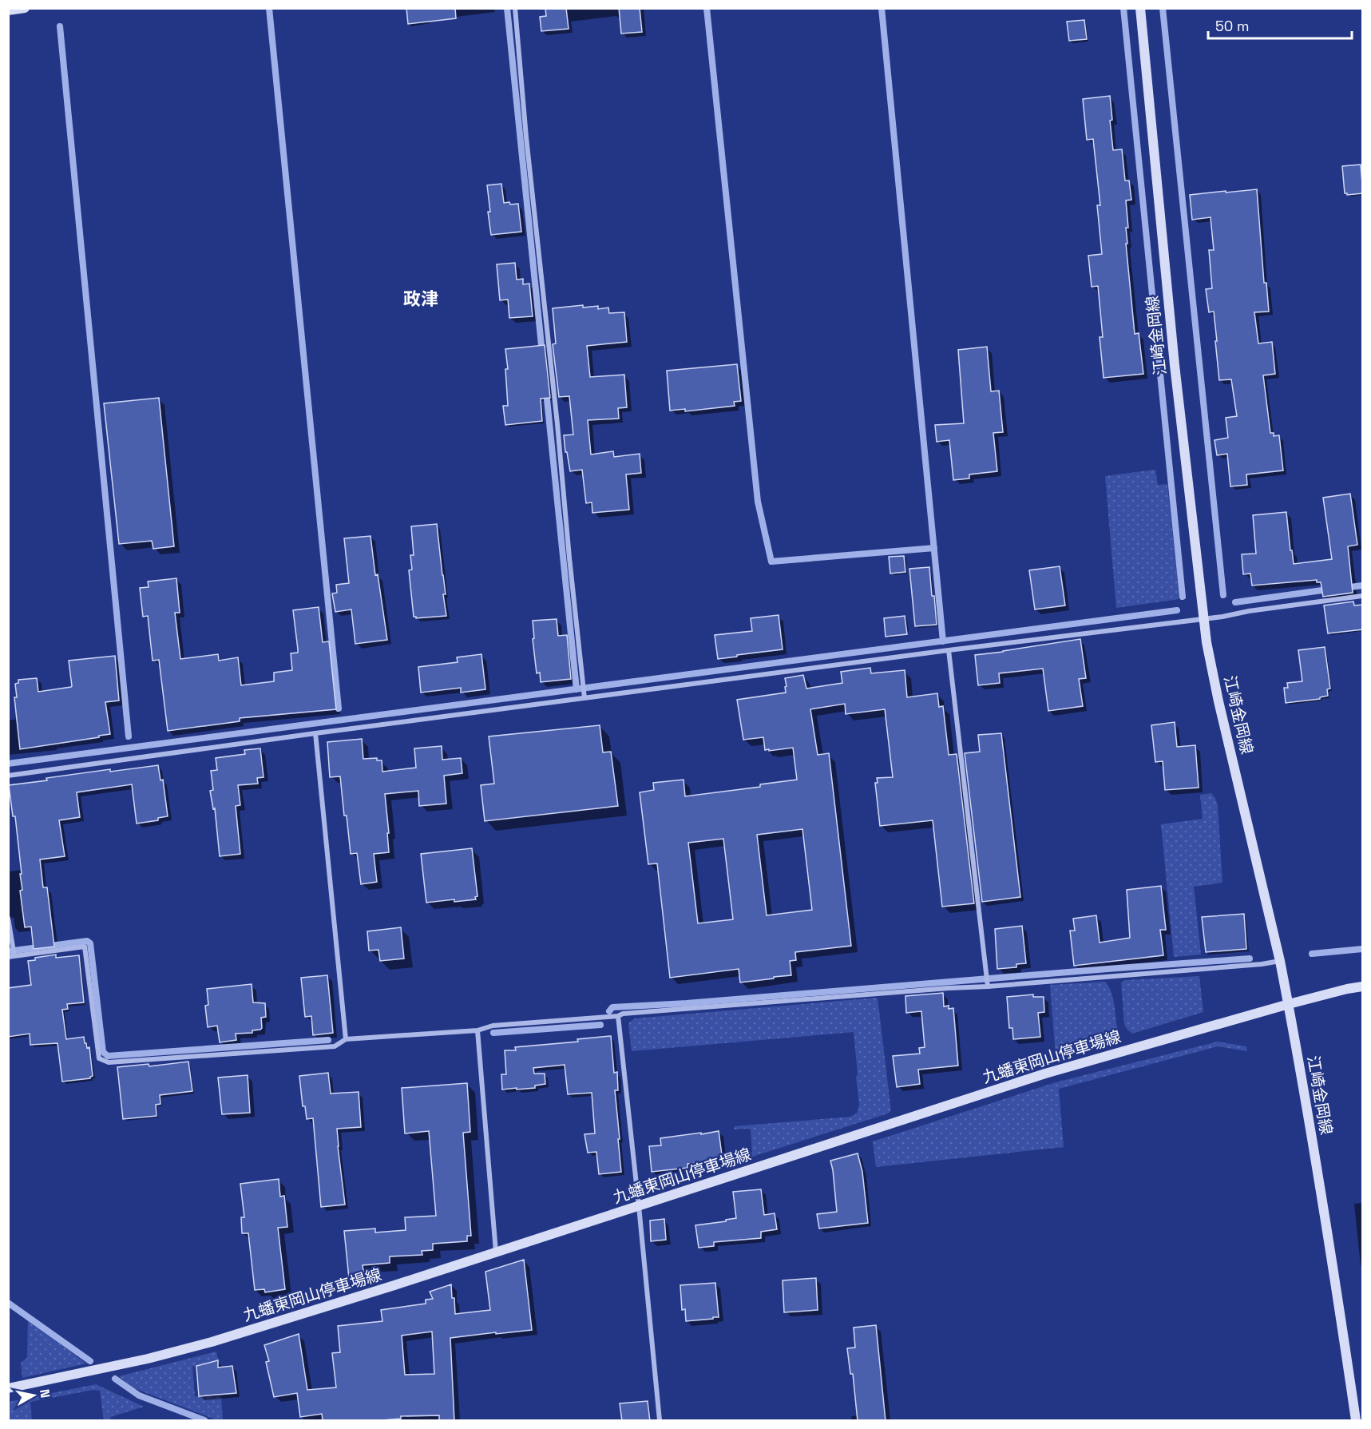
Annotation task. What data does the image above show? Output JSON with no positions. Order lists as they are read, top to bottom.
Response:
{
  "streets": {
    "main road": ["江崎金岡線", "九蟠東岡山停車場線"]
  },
  "crossings": [
    ["江崎金岡線", "九蟠東岡山停車場線"]
  ],
  "districts": ["政津"],
  "scale_bar": "50 m",
  "north": "right"
}
